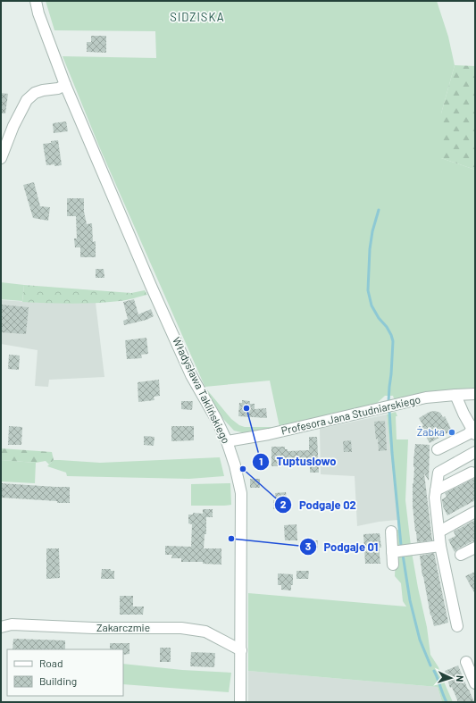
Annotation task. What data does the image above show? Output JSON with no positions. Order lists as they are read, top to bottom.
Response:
{
  "streets": {
    "street": ["Władysława Taklińskiego", "Profesora Jana Studniarskiego", "Zakarczmie"]
  },
  "crossings": [
    ["Władysława Taklińskiego", "Profesora Jana Studniarskiego"],
    ["Władysława Taklińskiego", "Zakarczmie"]
  ],
  "districts": ["SIDZISKA"],
  "places": [
    "Tuptusiowo",
    "Żabka",
    "Podgaje 02",
    "Podgaje 01"
  ],
  "legend": ["Road", "Building"],
  "north": "right"
}
